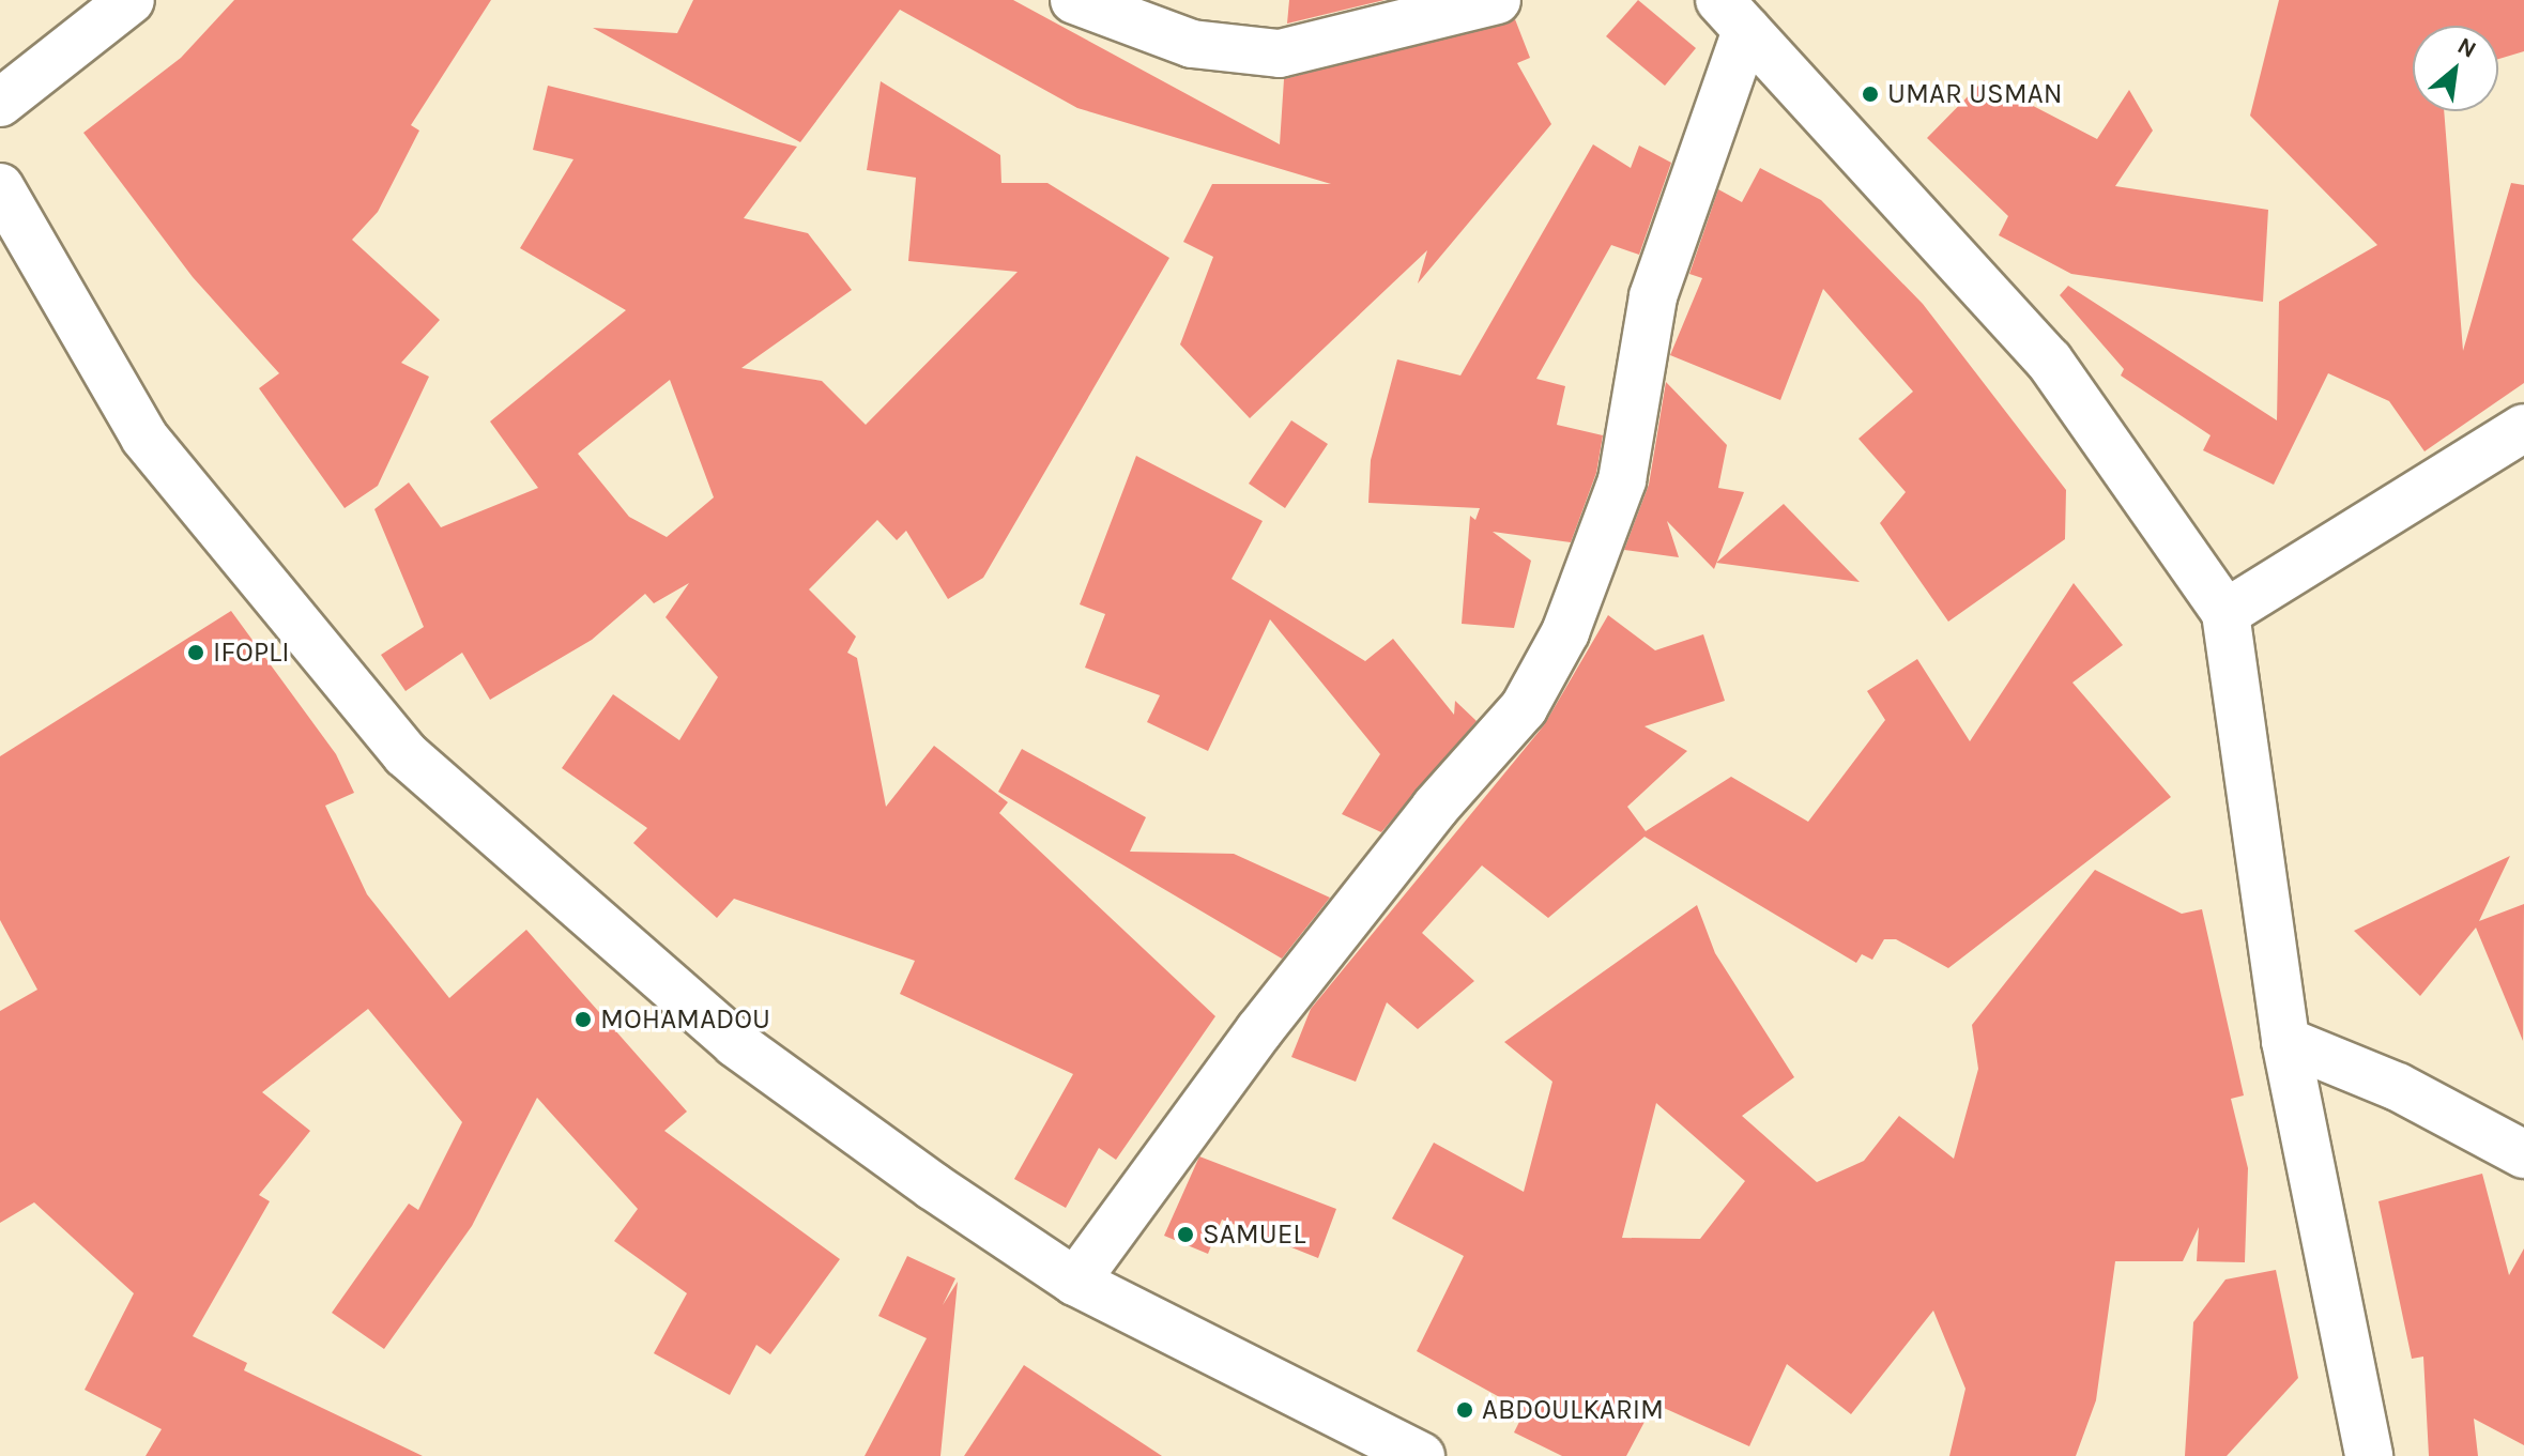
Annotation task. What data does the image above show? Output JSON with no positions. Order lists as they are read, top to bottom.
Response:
{
  "places": [
    "UMAR USMAN",
    "IFOPLI",
    "MOHAMADOU",
    "SAMUEL",
    "ABDOULKARIM"
  ],
  "north": "top right"
}
